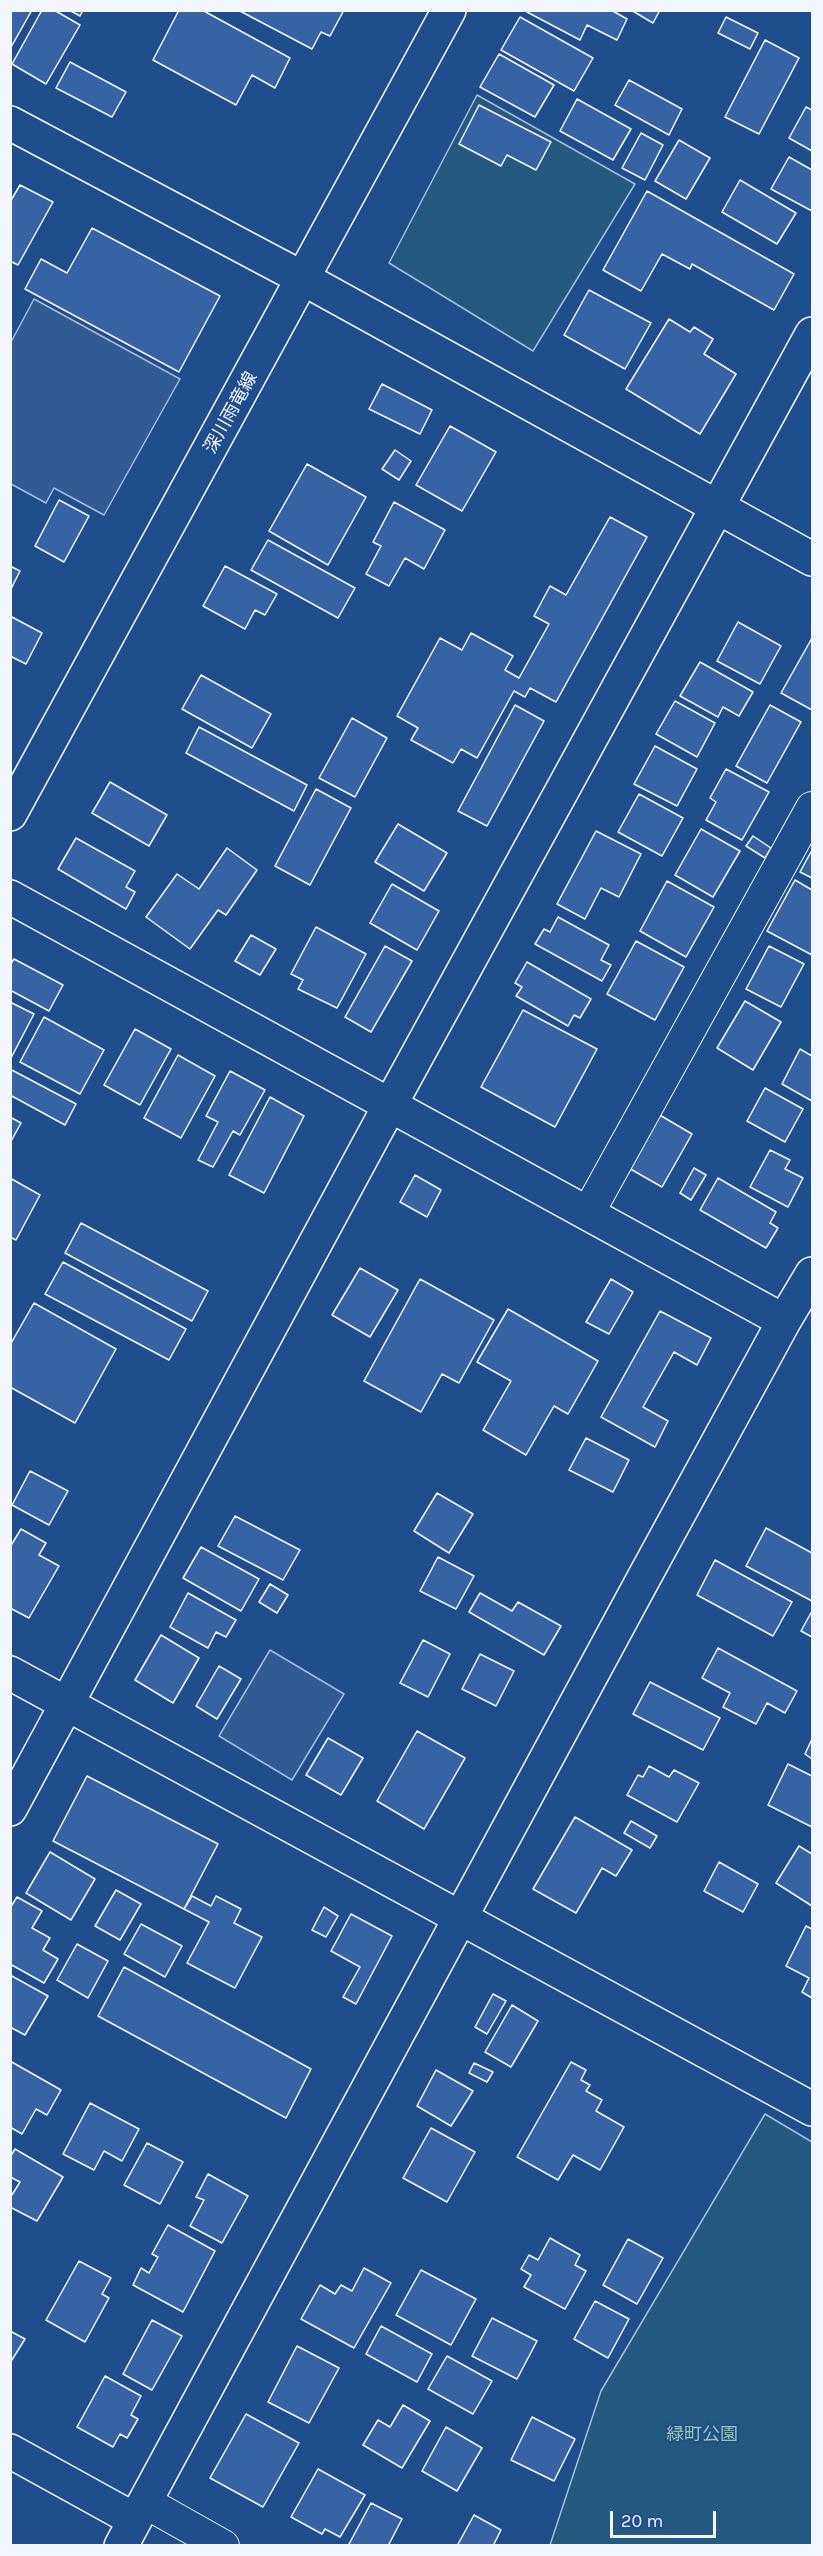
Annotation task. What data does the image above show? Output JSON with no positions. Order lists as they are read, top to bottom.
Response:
{
  "streets": {
    "street": ["深川雨竜線"]
  },
  "parks": ["緑町公園"],
  "scale_bar": "20 m"
}
